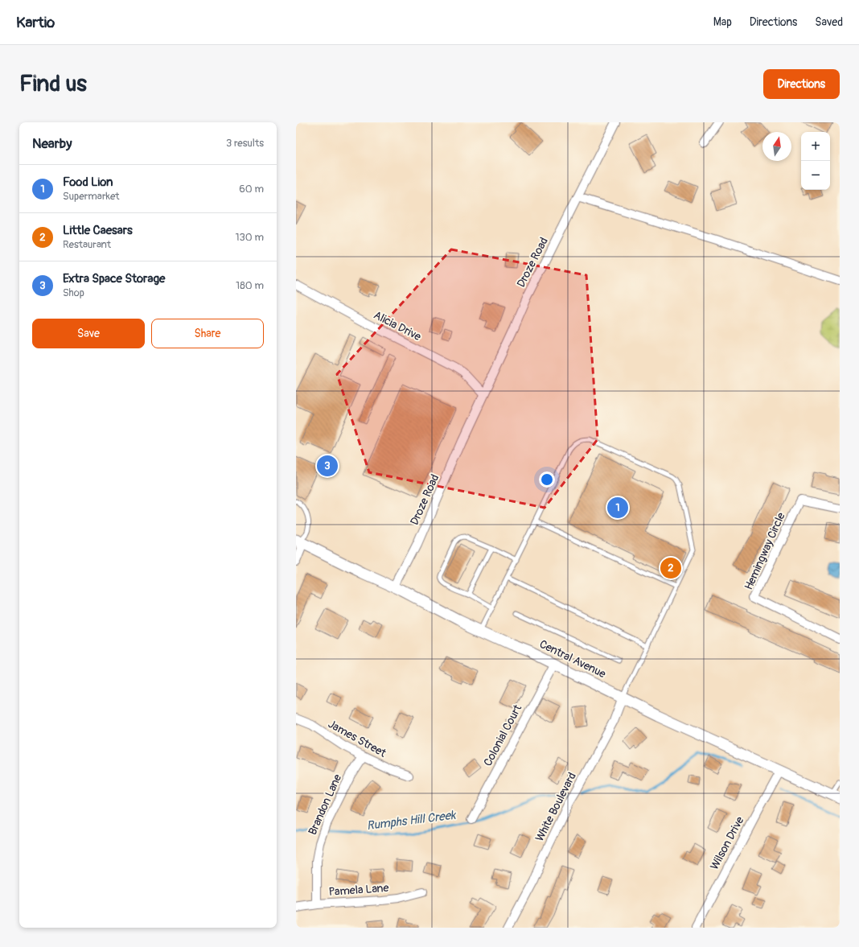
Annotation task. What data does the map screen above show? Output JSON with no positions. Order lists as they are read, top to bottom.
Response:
{
  "streets": {
    "street": [
      "Droze Road",
      "Alicia Drive",
      "Hemingway Circle",
      "Central Avenue",
      "Colonial Court",
      "James Street",
      "Brandon Lane",
      "White Boulevard",
      "Wilson Drive",
      "Pamela Lane"
    ]
  },
  "crossings": [
    ["Droze Road", "Alicia Drive"],
    ["Droze Road", "Central Avenue"],
    ["Central Avenue", "Colonial Court"],
    ["Central Avenue", "White Boulevard"],
    ["Central Avenue", "Wilson Drive"],
    ["James Street", "Brandon Lane"],
    ["Brandon Lane", "Pamela Lane"]
  ],
  "water": ["Rumphs Hill Creek"],
  "north": "top",
  "page": {
    "header": "Kartio",
    "nav": ["Map", "Directions", "Saved"],
    "buttons": [
      "Directions",
      ["Save", "Share"]
    ],
    "title": "Find us",
    "heading": ["Nearby", "3 results"],
    "map_buttons": ["+", "−"],
    "list": [
      {
        "mark": "1",
        "name": "Food Lion",
        "note": "Supermarket",
        "value": "60 m"
      },
      {
        "mark": "2",
        "name": "Little Caesars",
        "note": "Restaurant",
        "value": "130 m"
      },
      {
        "mark": "3",
        "name": "Extra Space Storage",
        "note": "Shop",
        "value": "180 m"
      }
    ],
    "pins": ["3", "1", "2"]
  }
}
